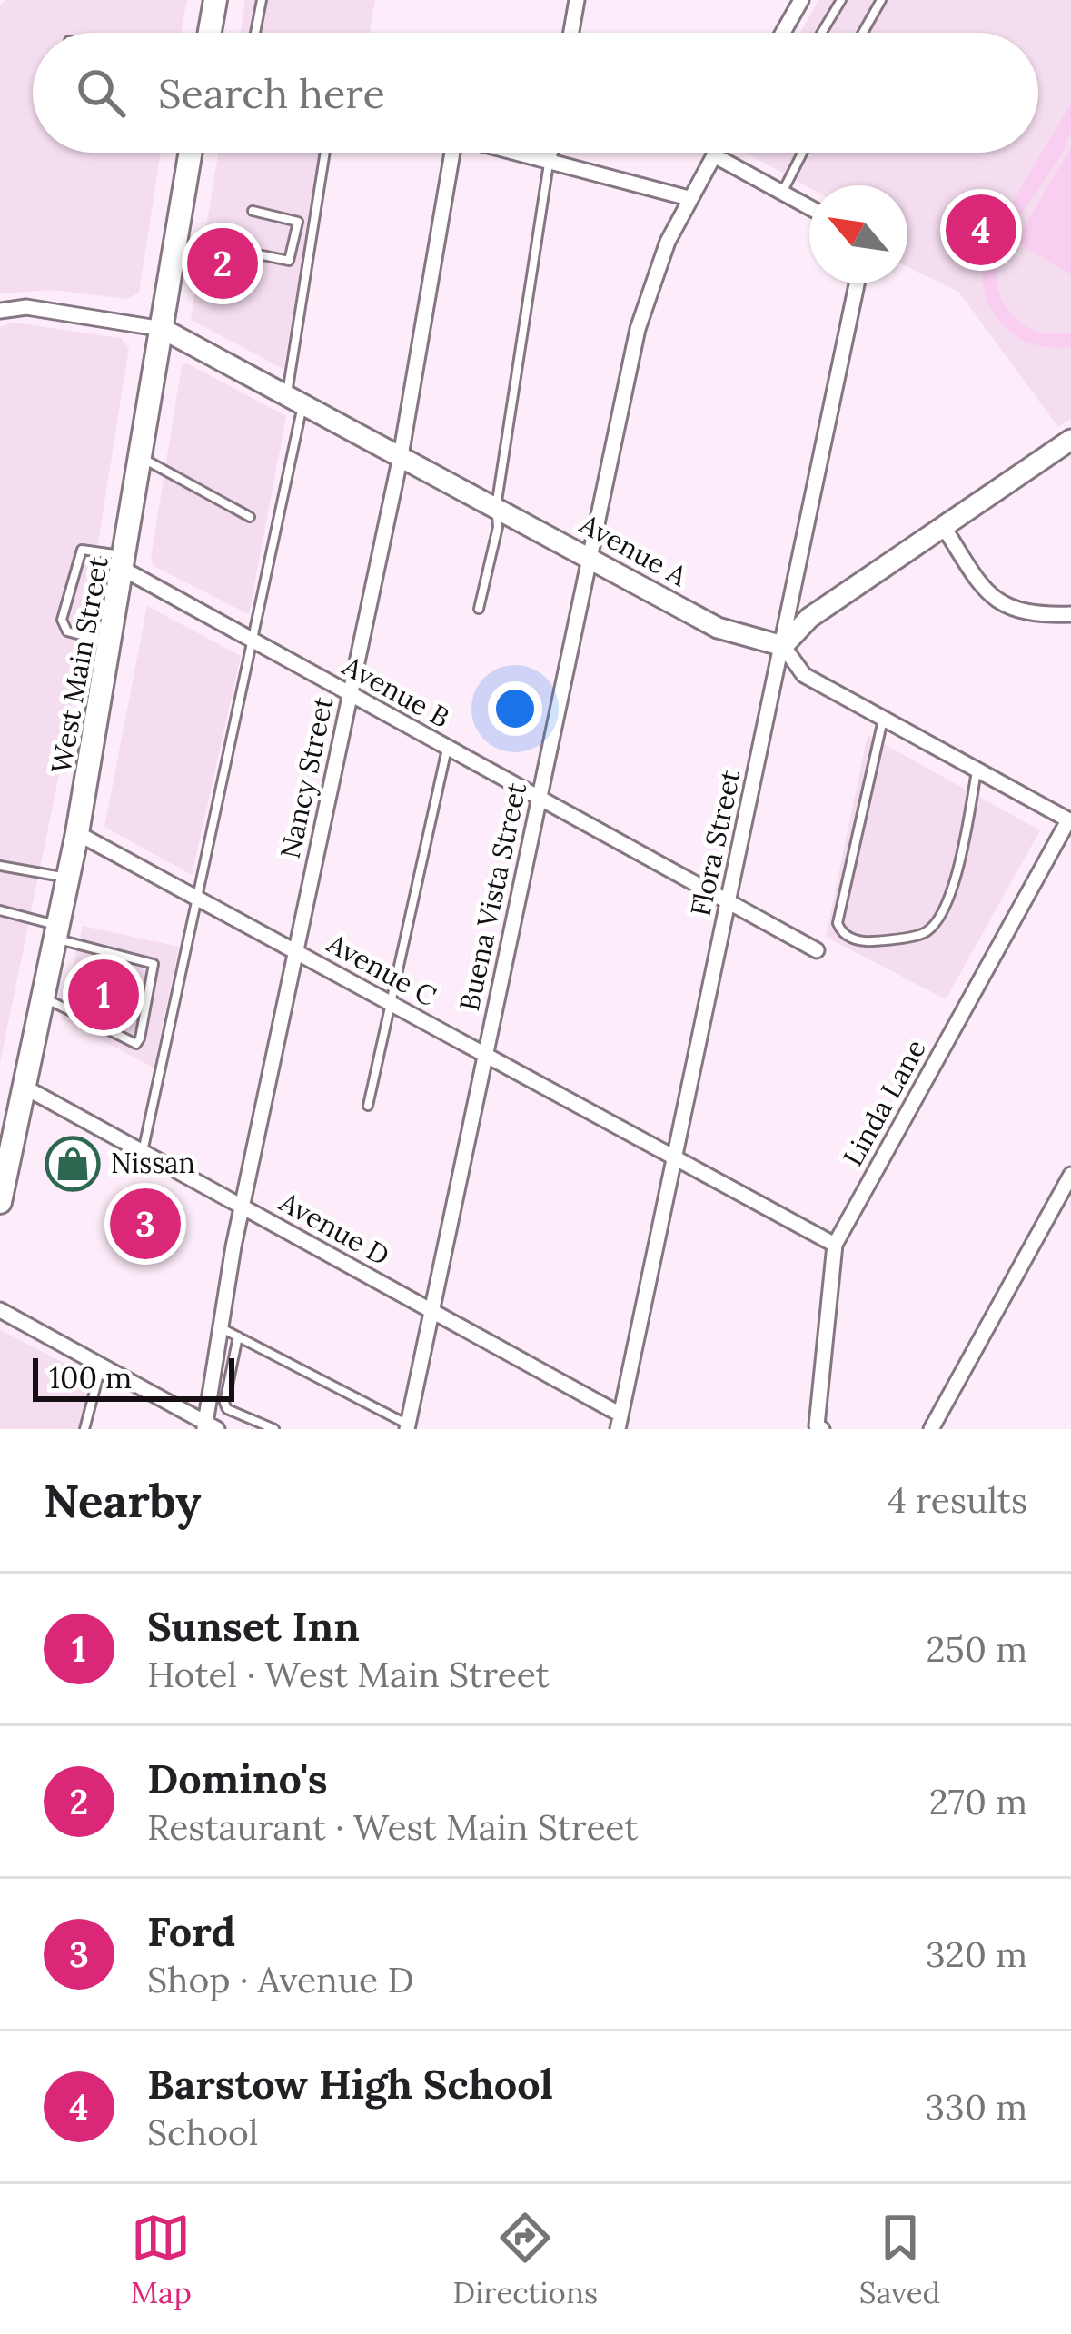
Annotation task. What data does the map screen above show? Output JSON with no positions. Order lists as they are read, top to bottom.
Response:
{
  "streets": {
    "main road": ["West Main Street"],
    "street": [
      "Avenue A",
      "Avenue B",
      "Nancy Street",
      "Flora Street",
      "Buena Vista Street",
      "Avenue C",
      "Linda Lane",
      "Avenue D"
    ]
  },
  "crossings": [
    ["Avenue A", "West Main Street"],
    ["Avenue A", "Nancy Street"],
    ["Avenue A", "Flora Street"],
    ["Avenue A", "Buena Vista Street"],
    ["Avenue A", "Linda Lane"],
    ["West Main Street", "Avenue B"],
    ["West Main Street", "Avenue C"],
    ["West Main Street", "Avenue D"],
    ["Avenue B", "Nancy Street"],
    ["Avenue B", "Flora Street"],
    ["Avenue B", "Buena Vista Street"],
    ["Nancy Street", "Avenue C"],
    ["Nancy Street", "Avenue D"],
    ["Flora Street", "Avenue C"],
    ["Flora Street", "Avenue D"],
    ["Buena Vista Street", "Avenue C"],
    ["Buena Vista Street", "Avenue D"],
    ["Avenue C", "Linda Lane"]
  ],
  "places": {
    "shop": ["Nissan"]
  },
  "scale_bar": "100 m",
  "north": "top left",
  "page": {
    "search": "Search here",
    "pins": [
      "4",
      "2",
      "1",
      "3"
    ],
    "scale": "100 m",
    "heading": ["Nearby", "4 results"],
    "list": [
      {
        "mark": "1",
        "name": "Sunset Inn",
        "note": "Hotel · West Main Street",
        "value": "250 m"
      },
      {
        "mark": "2",
        "name": "Domino's",
        "note": "Restaurant · West Main Street",
        "value": "270 m"
      },
      {
        "mark": "3",
        "name": "Ford",
        "note": "Shop · Avenue D",
        "value": "320 m"
      },
      {
        "mark": "4",
        "name": "Barstow High School",
        "note": "School",
        "value": "330 m"
      }
    ],
    "nav": ["Map", "Directions", "Saved"]
  }
}
